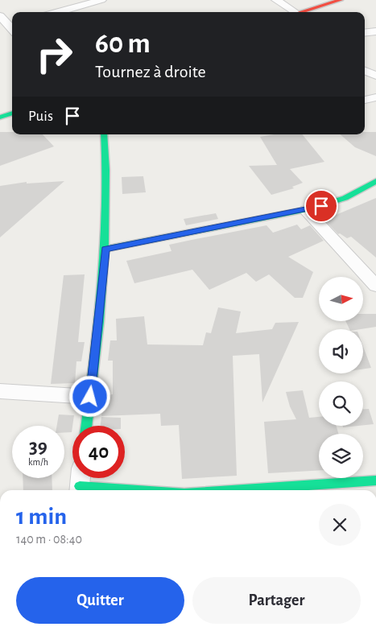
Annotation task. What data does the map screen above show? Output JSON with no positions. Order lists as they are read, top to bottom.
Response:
{
  "north": "right",
  "page": {
    "turn": ["60 m", "Tournez à droite"],
    "then": "Puis",
    "speed": "39 km/h",
    "limit": "40",
    "heading": ["1 min", "140 m · 08:40"],
    "buttons": ["Quitter", "Partager"]
  }
}
